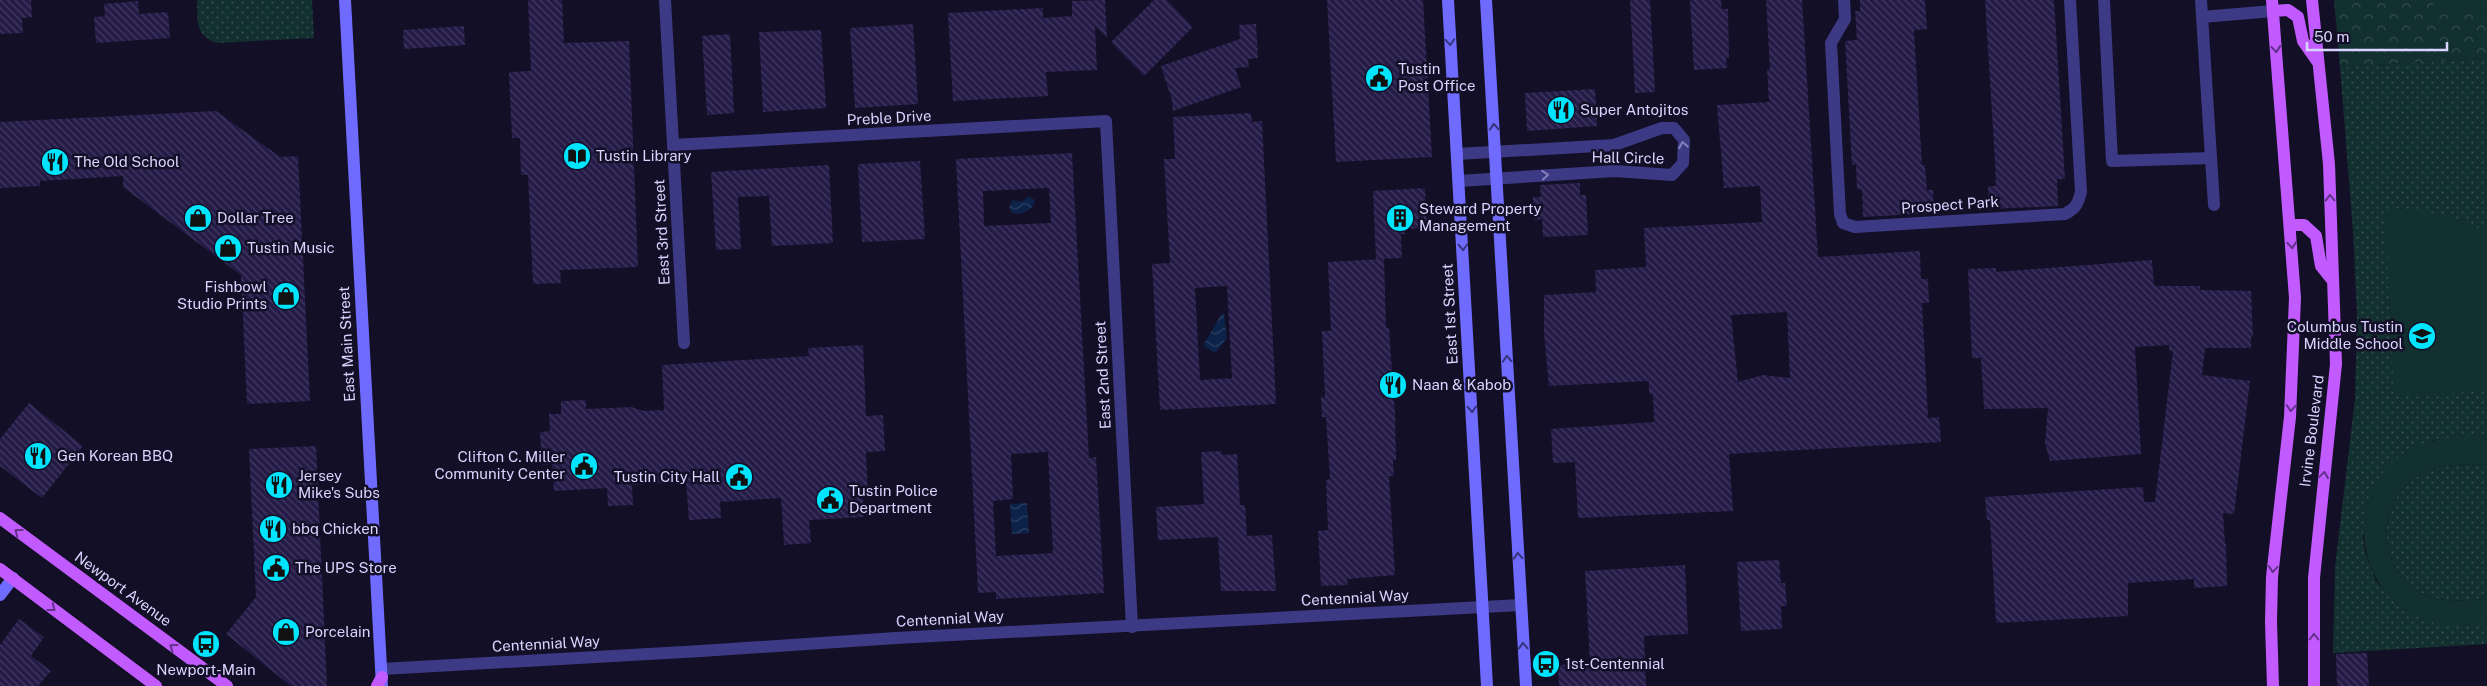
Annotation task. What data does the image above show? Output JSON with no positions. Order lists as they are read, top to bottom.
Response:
{
  "streets": {
    "main road": [
      "East 1st Street",
      "East Main Street",
      "Irvine Boulevard",
      "Newport Avenue"
    ],
    "street": [
      "Preble Drive",
      "Hall Circle",
      "Prospect Park",
      "East 3rd Street",
      "East 2nd Street",
      "Centennial Way"
    ]
  },
  "crossings": [
    ["Preble Drive", "East 3rd Street"],
    ["Preble Drive", "East 2nd Street"],
    ["Hall Circle", "East 1st Street"],
    ["East 1st Street", "Centennial Way"],
    ["East Main Street", "Centennial Way"],
    ["East 2nd Street", "Centennial Way"]
  ],
  "places": {
    "public building": [
      "Tustin Post Office",
      "Clifton C. Miller Community Center",
      "Tustin City Hall",
      "Tustin Police Department",
      "The UPS Store"
    ],
    "restaurant": [
      "Super Antojitos",
      "The Old School",
      "Naan & Kabob",
      "Gen Korean BBQ",
      "Jersey Mike's Subs",
      "bbq Chicken"
    ],
    "library": ["Tustin Library"],
    "shop": [
      "Dollar Tree",
      "Tustin Music",
      "Fishbowl Studio Prints",
      "Porcelain"
    ],
    "building": ["Steward Property Management"],
    "school or university": ["Columbus Tustin Middle School"],
    "bus stop": ["Newport-Main", "1st-Centennial"]
  },
  "scale_bar": "50 m"
}
